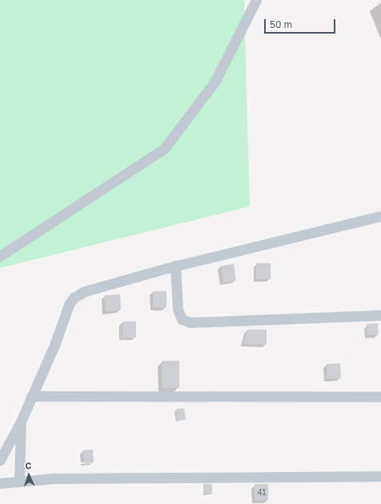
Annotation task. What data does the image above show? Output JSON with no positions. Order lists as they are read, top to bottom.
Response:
{
  "house_numbers": ["41"],
  "scale_bar": "50 m",
  "north": "top"
}
